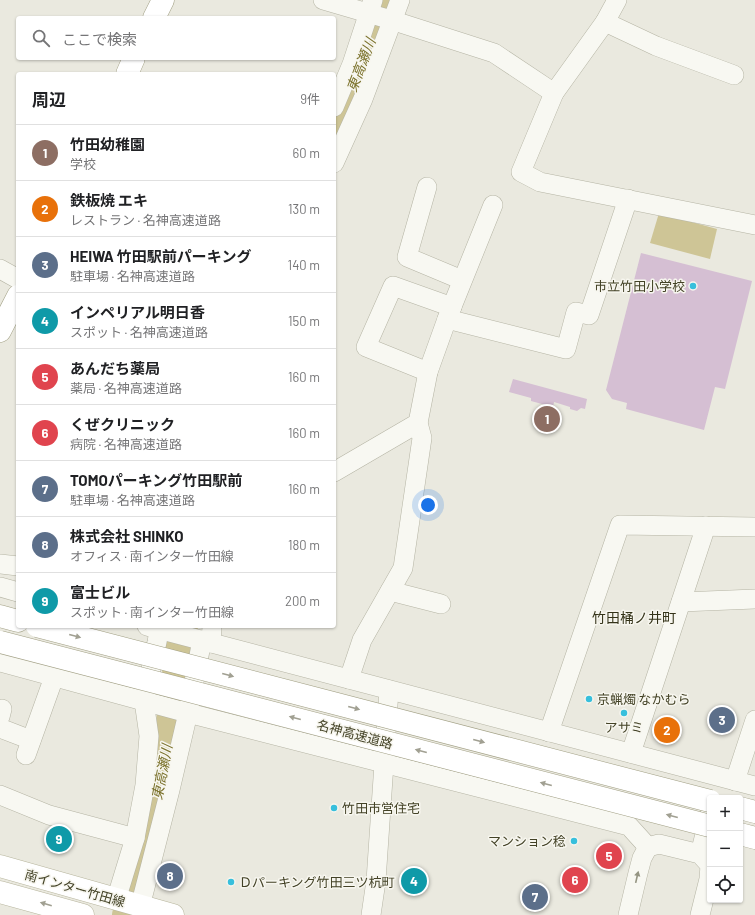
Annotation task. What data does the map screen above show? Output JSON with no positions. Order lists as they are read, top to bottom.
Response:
{
  "streets": {
    "main road": ["名神高速道路", "南インター竹田線"]
  },
  "districts": ["竹田桶ノ井町"],
  "water": ["東高瀬川"],
  "places": [
    "市立竹田小学校",
    "京蝋燭 なかむら",
    "アサミ",
    "竹田市営住宅",
    "マンション稔",
    "Ｄパーキング竹田三ツ杭町"
  ],
  "page": {
    "search": "ここで検索",
    "heading": ["周辺", "9件"],
    "list": [
      {
        "mark": "1",
        "name": "竹田幼稚園",
        "note": "学校",
        "value": "60 m"
      },
      {
        "mark": "2",
        "name": "鉄板焼 エキ",
        "note": "レストラン · 名神高速道路",
        "value": "130 m"
      },
      {
        "mark": "3",
        "name": "HEIWA 竹田駅前パーキング",
        "note": "駐車場 · 名神高速道路",
        "value": "140 m"
      },
      {
        "mark": "4",
        "name": "インペリアル明日香",
        "note": "スポット · 名神高速道路",
        "value": "150 m"
      },
      {
        "mark": "5",
        "name": "あんだち薬局",
        "note": "薬局 · 名神高速道路",
        "value": "160 m"
      },
      {
        "mark": "6",
        "name": "くぜクリニック",
        "note": "病院 · 名神高速道路",
        "value": "160 m"
      },
      {
        "mark": "7",
        "name": "TOMOパーキング竹田駅前",
        "note": "駐車場 · 名神高速道路",
        "value": "160 m"
      },
      {
        "mark": "8",
        "name": "株式会社 SHINKO",
        "note": "オフィス · 南インター竹田線",
        "value": "180 m"
      },
      {
        "mark": "9",
        "name": "富士ビル",
        "note": "スポット · 南インター竹田線",
        "value": "200 m"
      }
    ],
    "pins": [
      "1",
      "3",
      "2",
      "9",
      "5",
      "8",
      "6",
      "4",
      "7"
    ],
    "map_buttons": ["+", "−"]
  }
}
